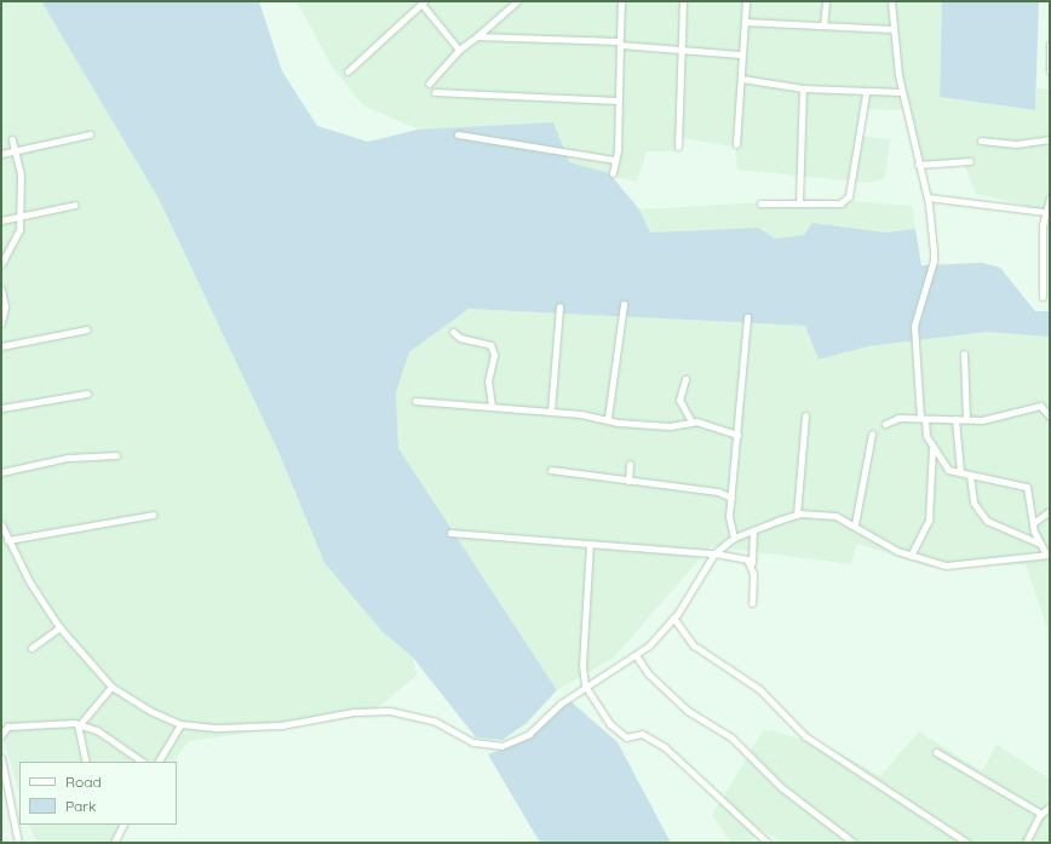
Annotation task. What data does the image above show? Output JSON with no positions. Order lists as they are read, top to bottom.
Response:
{
  "legend": ["Road", "Park"]
}
